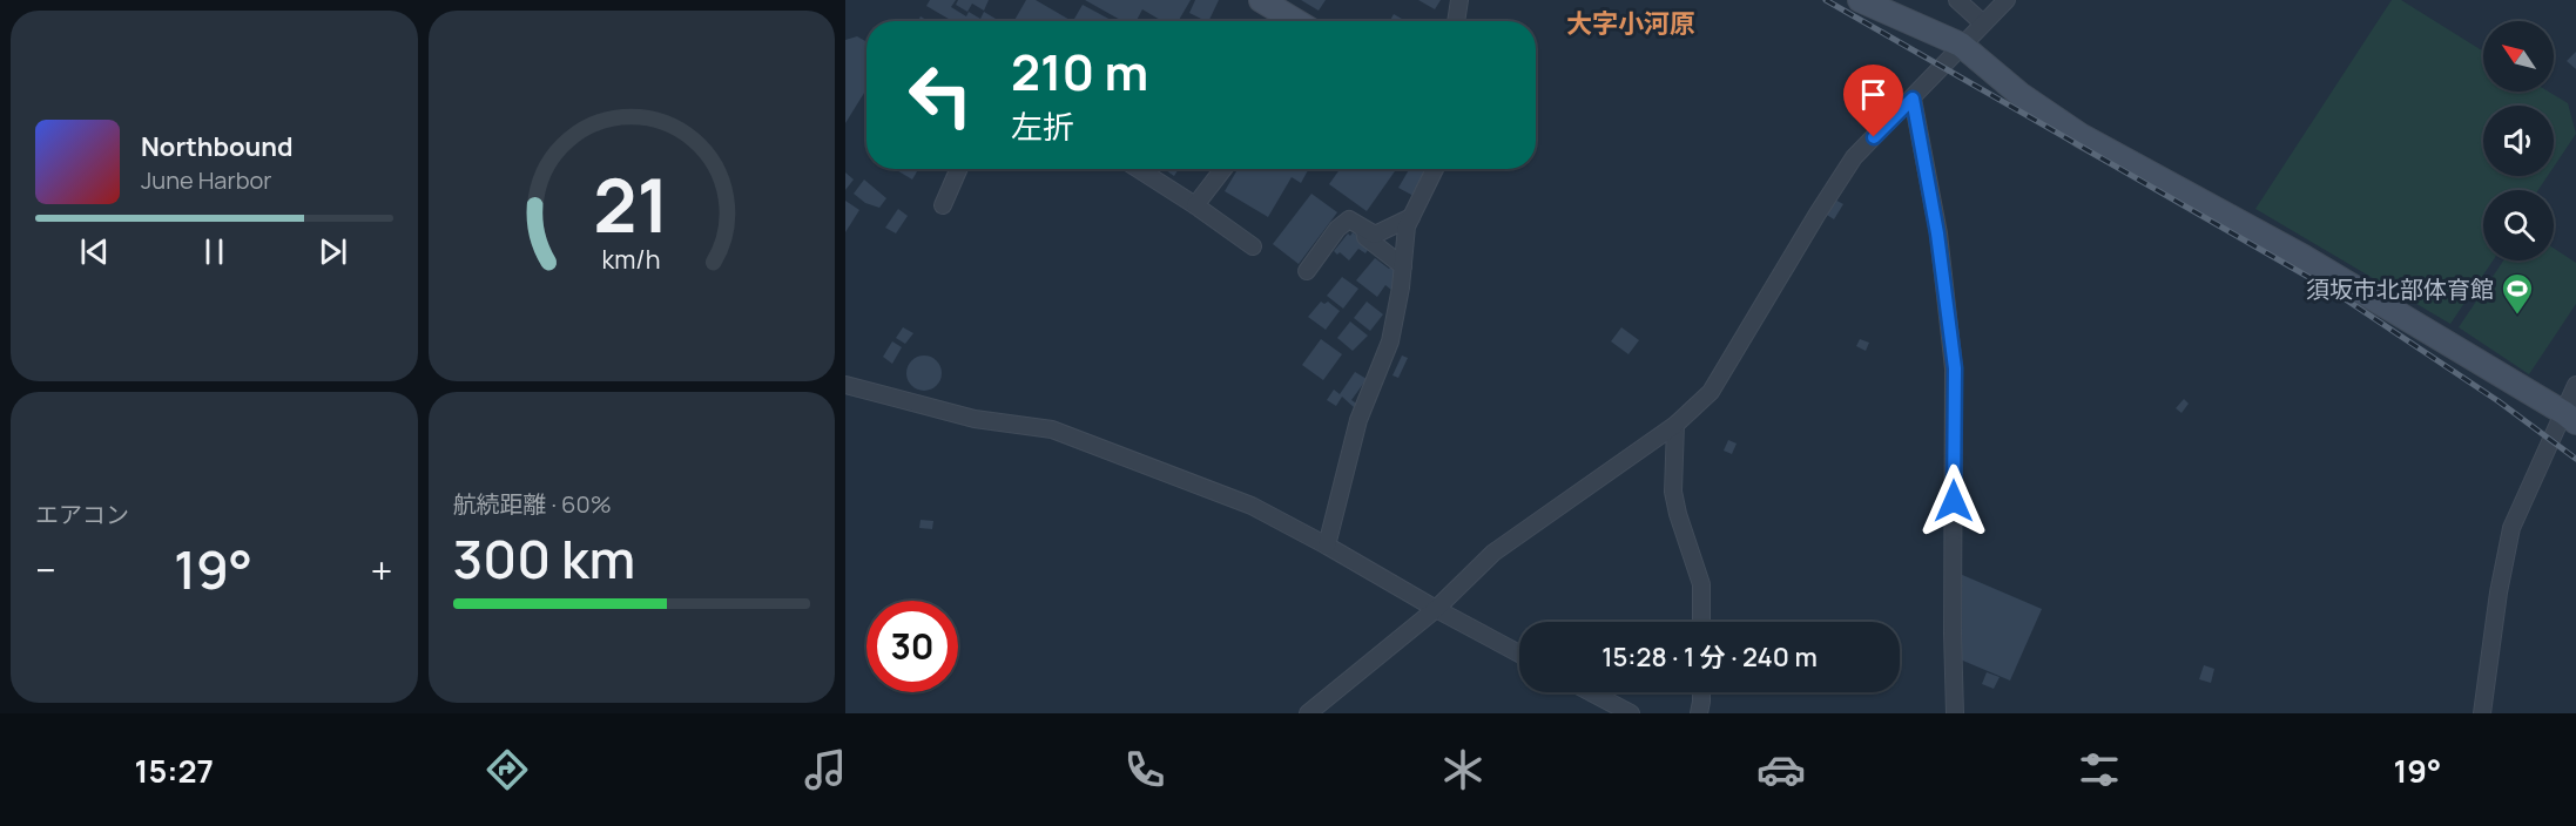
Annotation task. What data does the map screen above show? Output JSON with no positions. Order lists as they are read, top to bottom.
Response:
{
  "districts": ["大字小河原"],
  "places": {
    "sports": ["須坂市北部体育館"]
  },
  "north": "top left",
  "page": {
    "turn": ["210 m", "左折"],
    "song": ["Northbound", "June Harbor"],
    "tile": [
      "エアコン",
      ["航続距離 · 60%", "300 km"]
    ],
    "heat": ["−", "19°", "+"],
    "limit": "30",
    "trip": "15:28 · 1 分 · 240 m",
    "tabs": ["15:27", "19°"],
    "gauge": ["21", "km/h"]
  }
}
